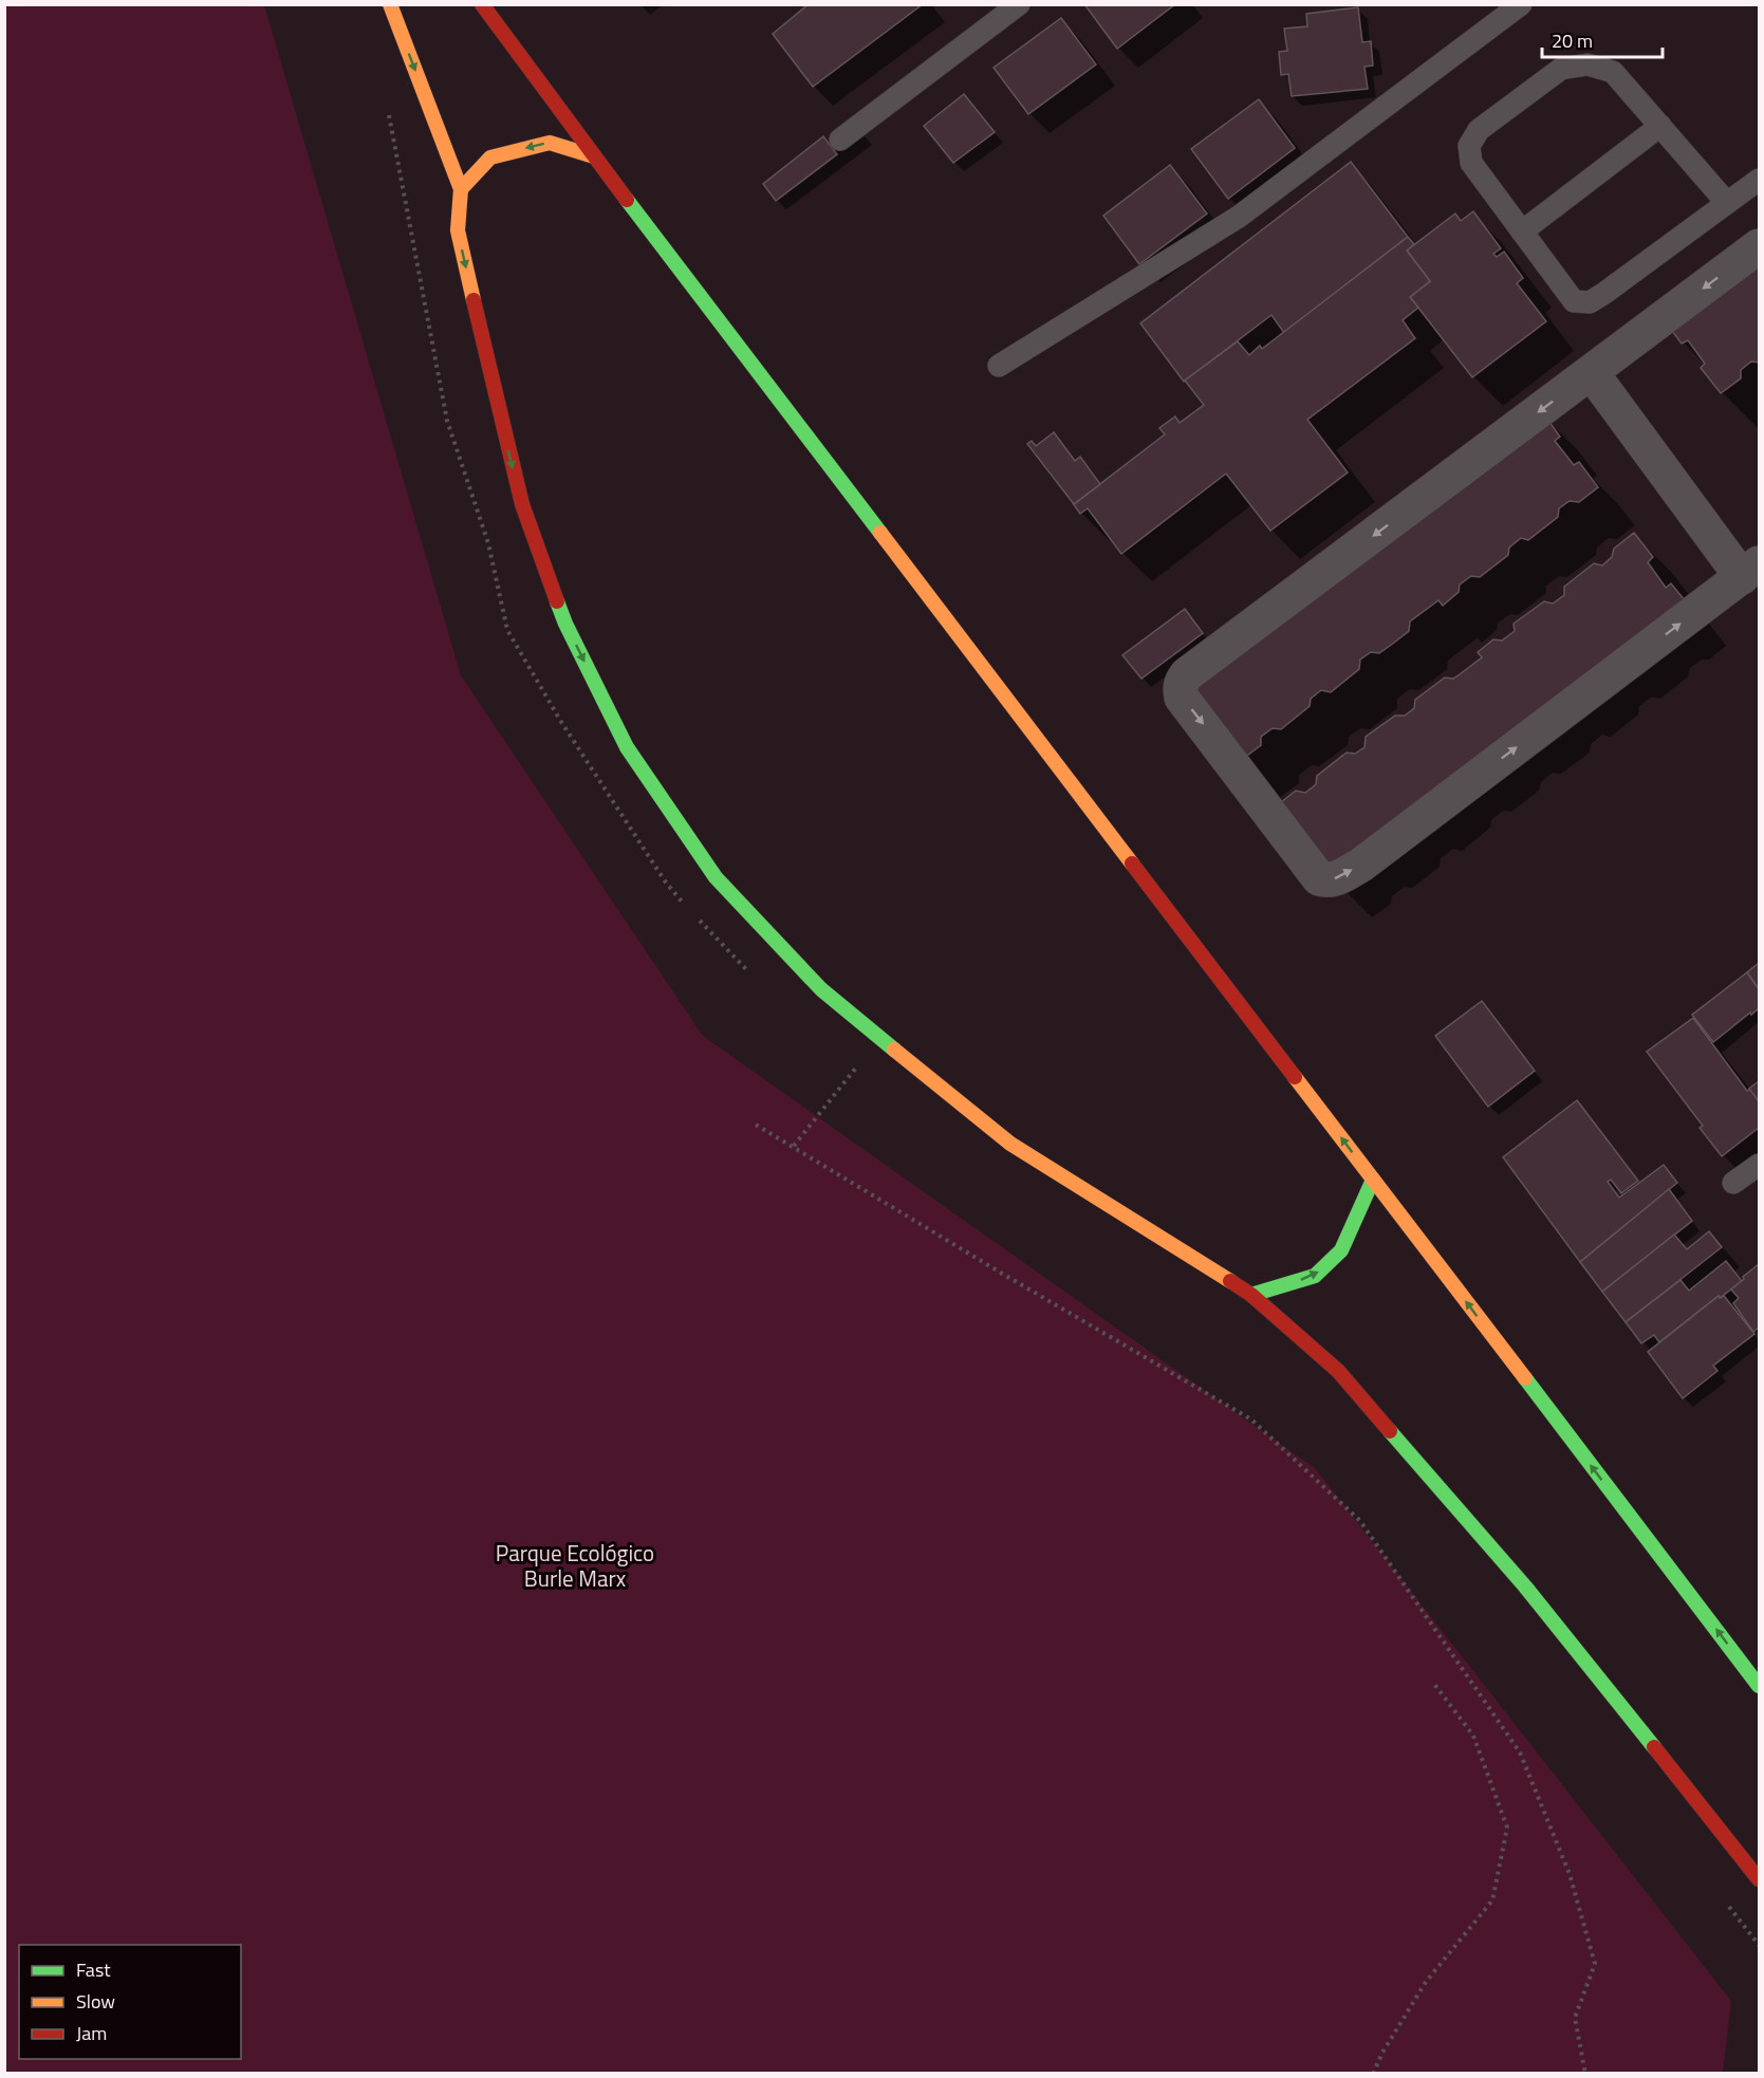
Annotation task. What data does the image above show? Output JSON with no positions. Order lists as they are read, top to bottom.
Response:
{
  "parks": ["Parque Ecológico Burle Marx"],
  "legend": ["Fast", "Slow", "Jam"],
  "scale_bar": "20 m"
}
